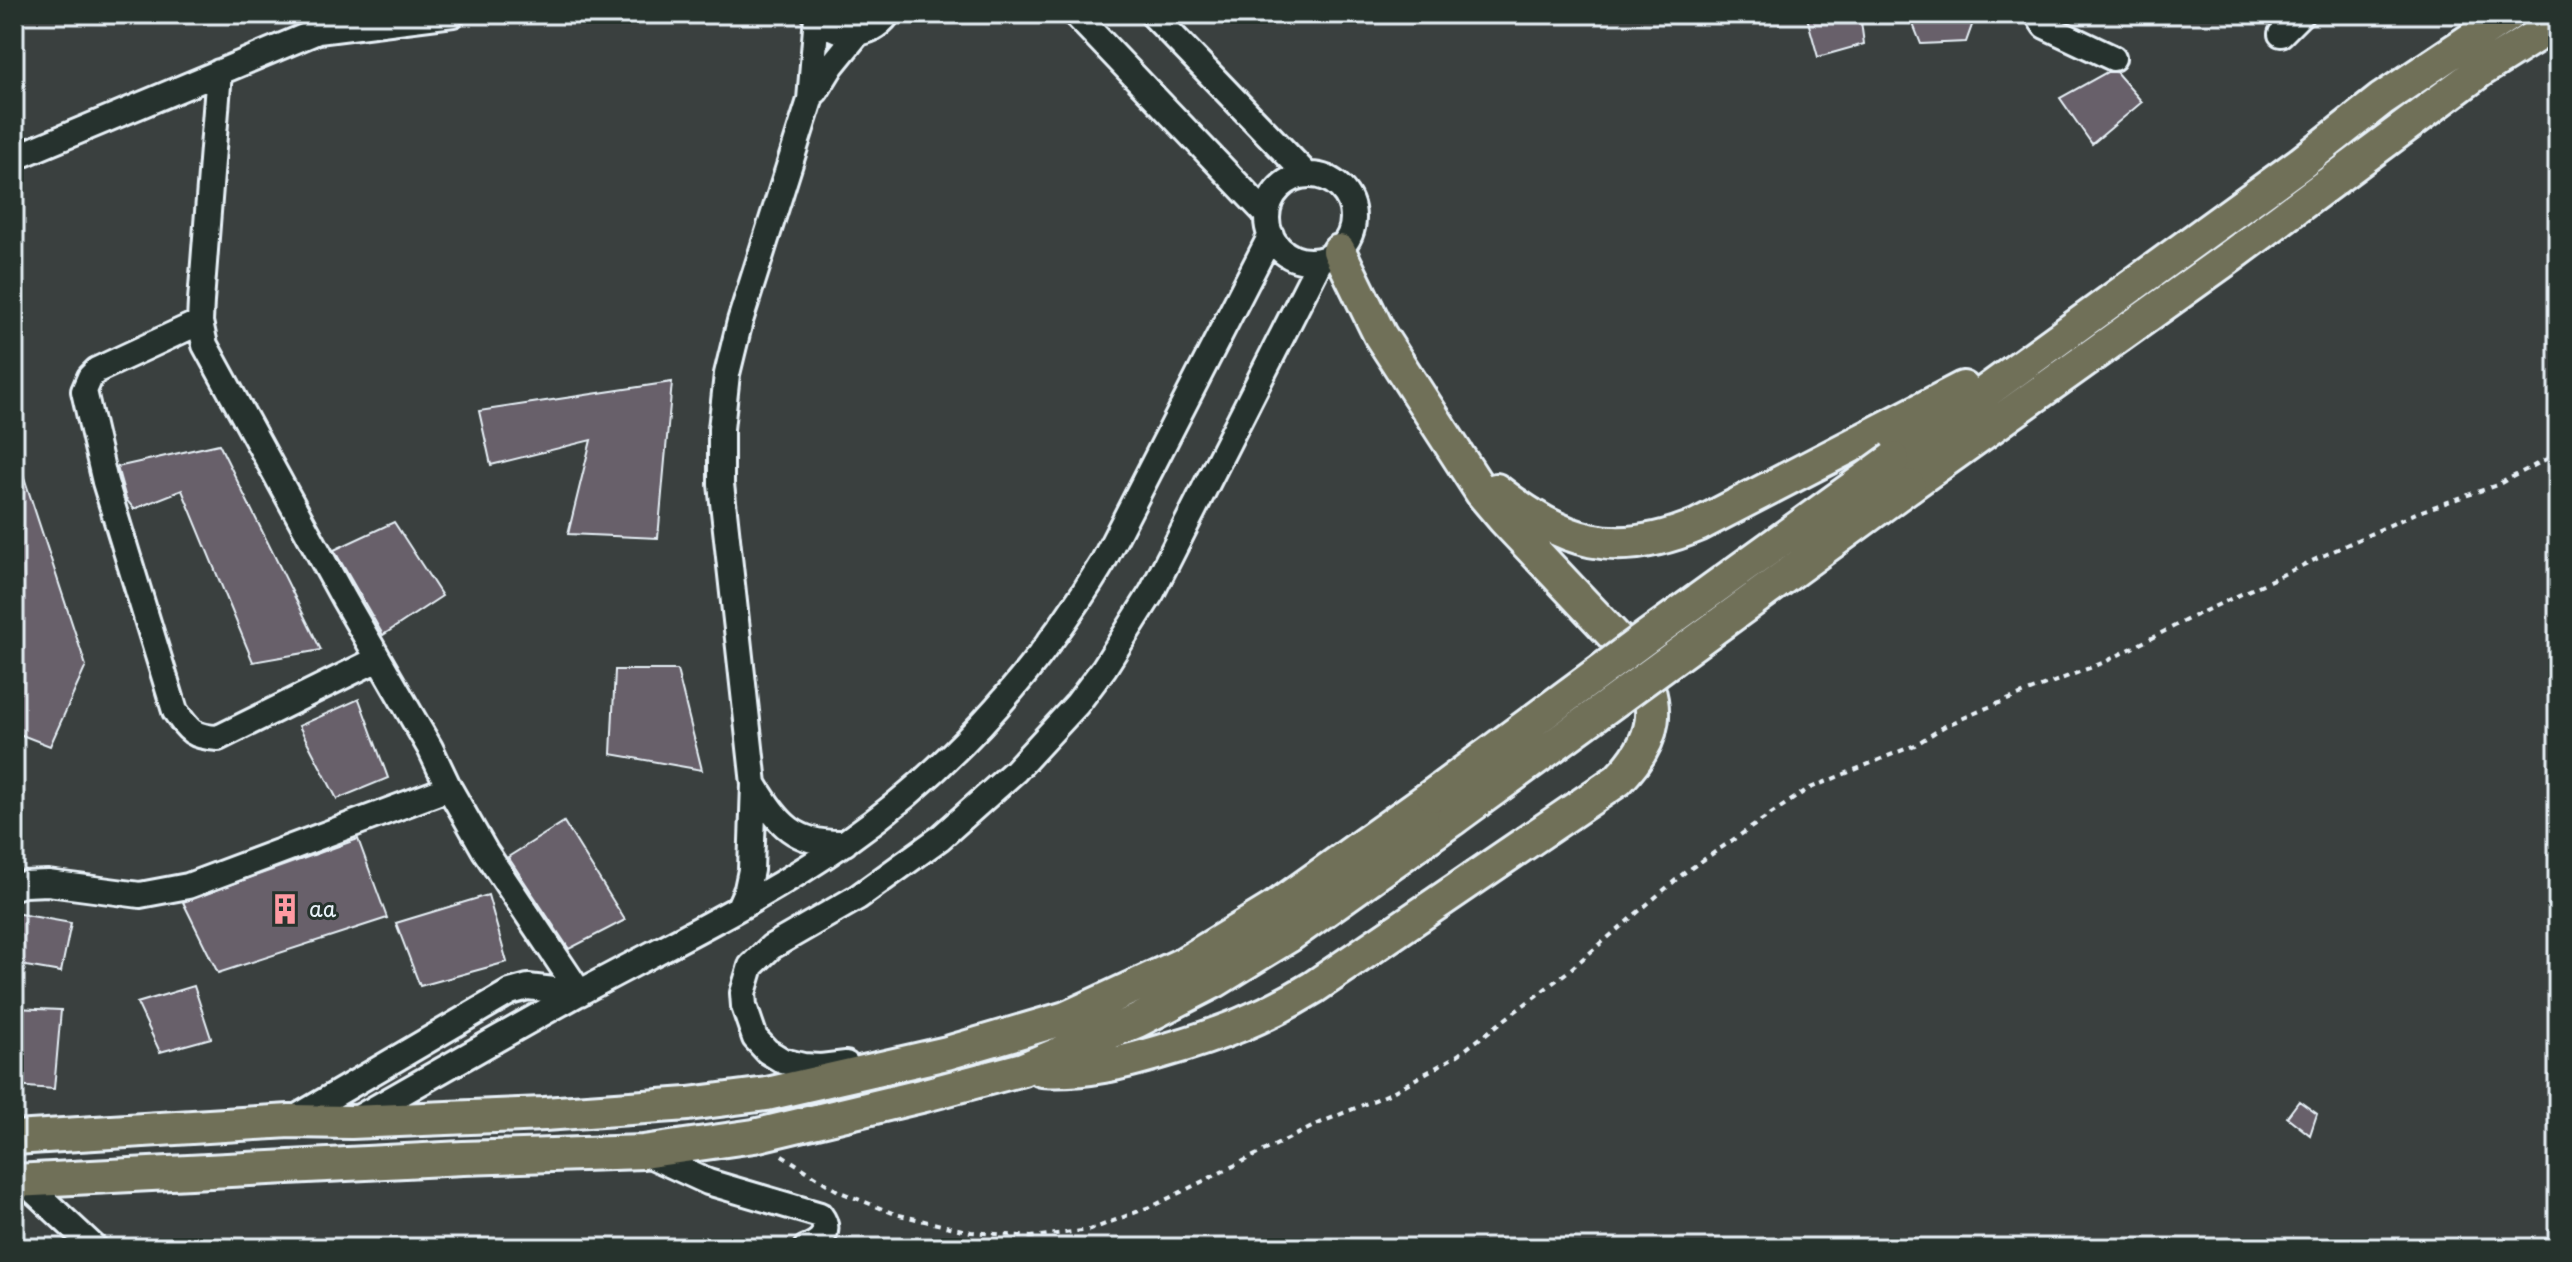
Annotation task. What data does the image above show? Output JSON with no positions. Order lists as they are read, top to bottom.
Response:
{
  "places": {
    "building": ["aa"]
  }
}
